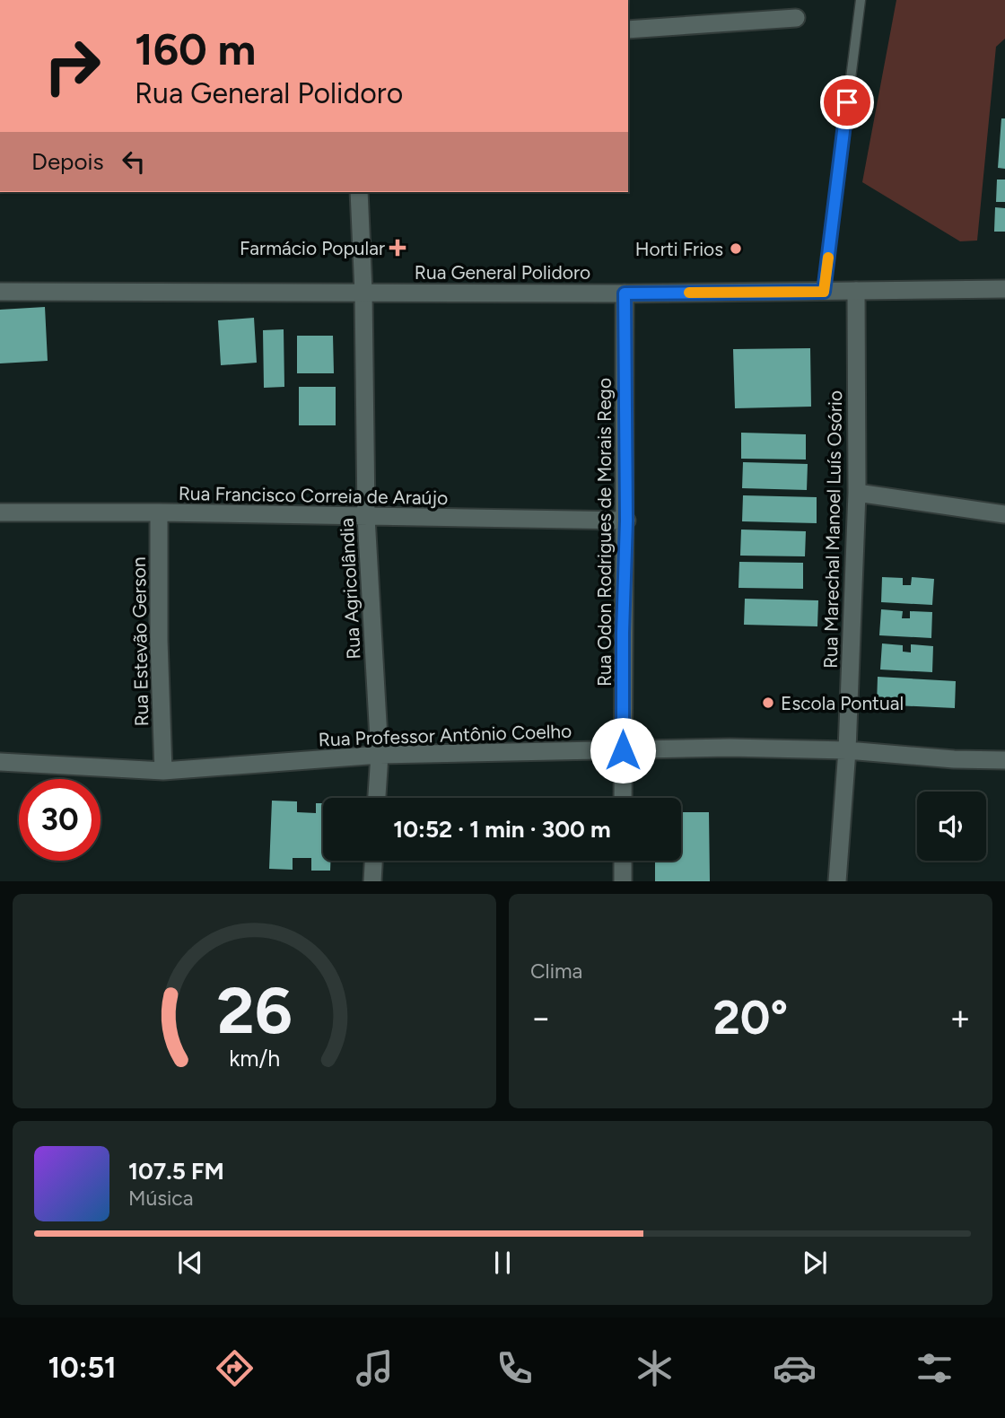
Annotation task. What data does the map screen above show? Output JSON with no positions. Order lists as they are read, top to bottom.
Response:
{
  "streets": {
    "street": [
      "Rua General Polidoro",
      "Rua Francisco Correia de Araújo",
      "Rua Marechal Manoel Luís Osório",
      "Rua Odon Rodrigues de Morais Rego",
      "Rua Agricolândia",
      "Rua Estevão Gerson",
      "Rua Professor Antônio Coelho"
    ]
  },
  "crossings": [
    ["Rua General Polidoro", "Rua Marechal Manoel Luís Osório"],
    ["Rua General Polidoro", "Rua Odon Rodrigues de Morais Rego"],
    ["Rua General Polidoro", "Rua Agricolândia"],
    ["Rua Francisco Correia de Araújo", "Rua Odon Rodrigues de Morais Rego"],
    ["Rua Francisco Correia de Araújo", "Rua Agricolândia"],
    ["Rua Francisco Correia de Araújo", "Rua Estevão Gerson"],
    ["Rua Marechal Manoel Luís Osório", "Rua Professor Antônio Coelho"],
    ["Rua Odon Rodrigues de Morais Rego", "Rua Professor Antônio Coelho"],
    ["Rua Agricolândia", "Rua Professor Antônio Coelho"],
    ["Rua Estevão Gerson", "Rua Professor Antônio Coelho"]
  ],
  "places": {
    "health": ["Farmácio Popular"],
    "other": ["Horti Frios", "Escola Pontual"]
  },
  "page": {
    "turn": ["160 m", "Rua General Polidoro"],
    "then": "Depois",
    "limit": "30",
    "trip": "10:52 · 1 min · 300 m",
    "tile": "Clima",
    "heat": ["−", "20°", "+"],
    "song": ["107.5 FM", "Música"],
    "tabs": "10:51",
    "gauge": ["26", "km/h"]
  }
}
